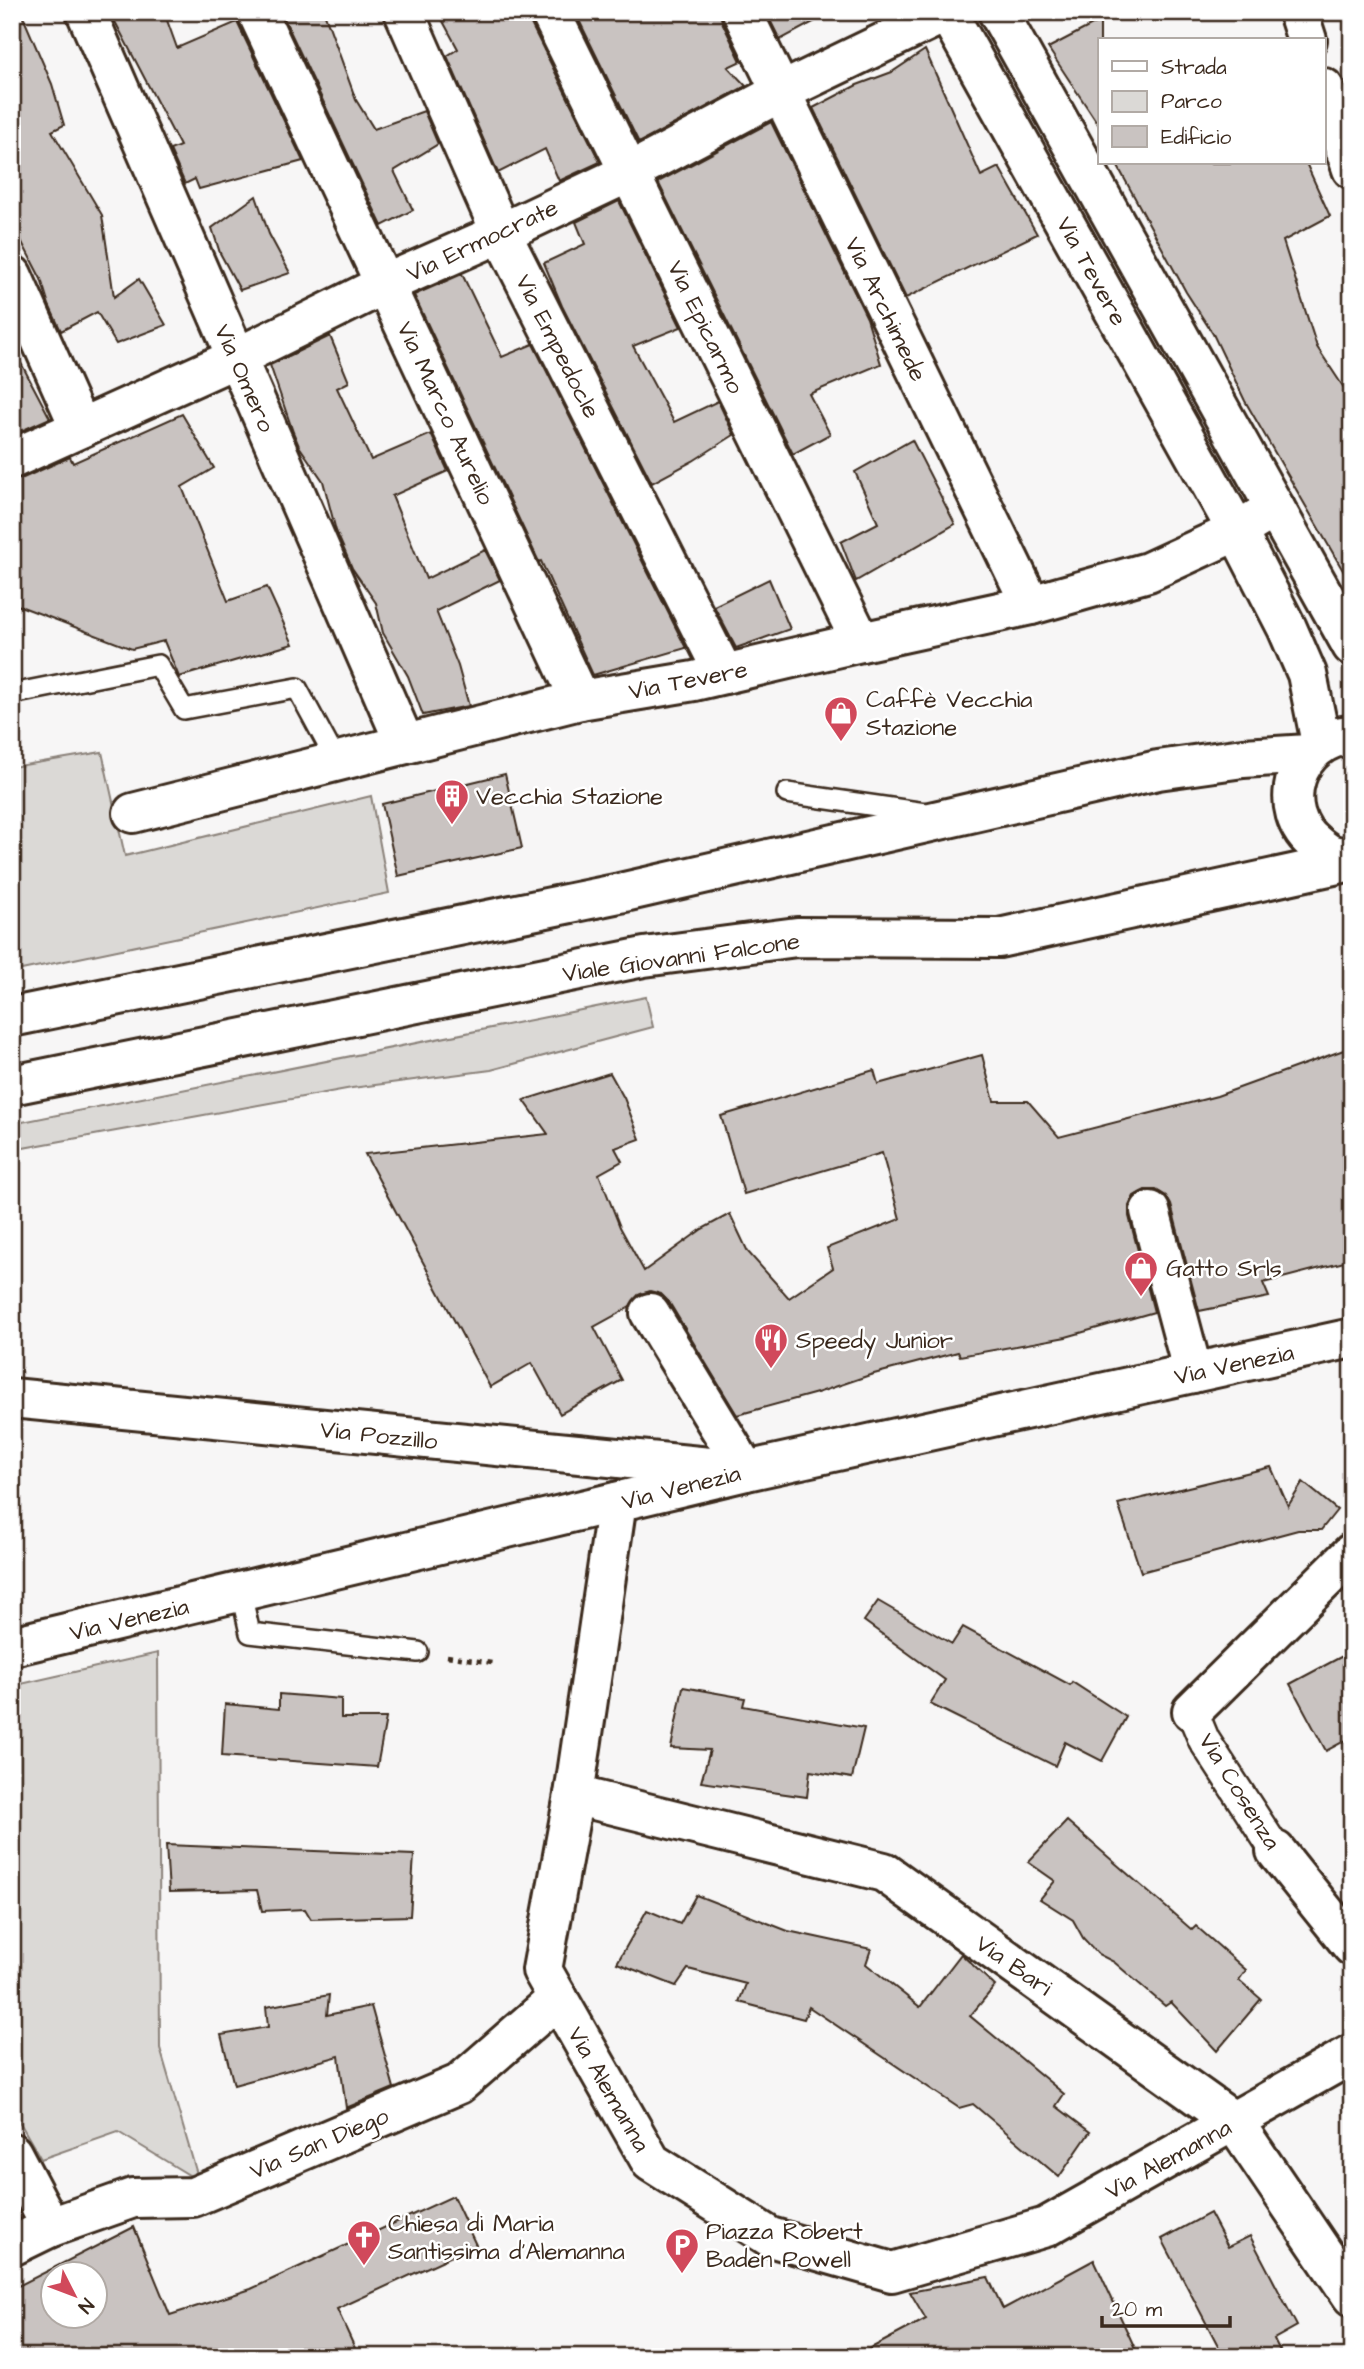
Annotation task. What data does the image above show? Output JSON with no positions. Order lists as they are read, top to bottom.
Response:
{
  "streets": {
    "street": [
      "Via Ermocrate",
      "Via Tevere",
      "Via Archimede",
      "Via Epicarmo",
      "Via Empedocle",
      "Via Omero",
      "Via Marco Aurelio",
      "Viale Giovanni Falcone",
      "Via Venezia",
      "Via Pozzillo",
      "Via Cosenza",
      "Via Bari",
      "Via Alemanna",
      "Via San Diego"
    ]
  },
  "crossings": [
    ["Via Ermocrate", "Via Tevere"],
    ["Via Ermocrate", "Via Archimede"],
    ["Via Ermocrate", "Via Epicarmo"],
    ["Via Ermocrate", "Via Empedocle"],
    ["Via Ermocrate", "Via Omero"],
    ["Via Ermocrate", "Via Marco Aurelio"],
    ["Via Tevere", "Via Archimede"],
    ["Via Tevere", "Via Epicarmo"],
    ["Via Tevere", "Via Empedocle"],
    ["Via Tevere", "Via Omero"],
    ["Via Tevere", "Via Marco Aurelio"],
    ["Via Venezia", "Via Pozzillo"],
    ["Via Venezia", "Via Alemanna"],
    ["Via Bari", "Via Alemanna"],
    ["Via Alemanna", "Via San Diego"]
  ],
  "places": {
    "shop": ["Caffè Vecchia Stazione", "Gatto Srls"],
    "building": ["Vecchia Stazione"],
    "restaurant": ["Speedy Junior"],
    "church": ["Chiesa di Maria Santissima d'Alemanna"],
    "parking": ["Piazza Robert Baden Powell"]
  },
  "legend": ["Strada", "Parco", "Edificio"],
  "scale_bar": "20 m",
  "north": "bottom right"
}
